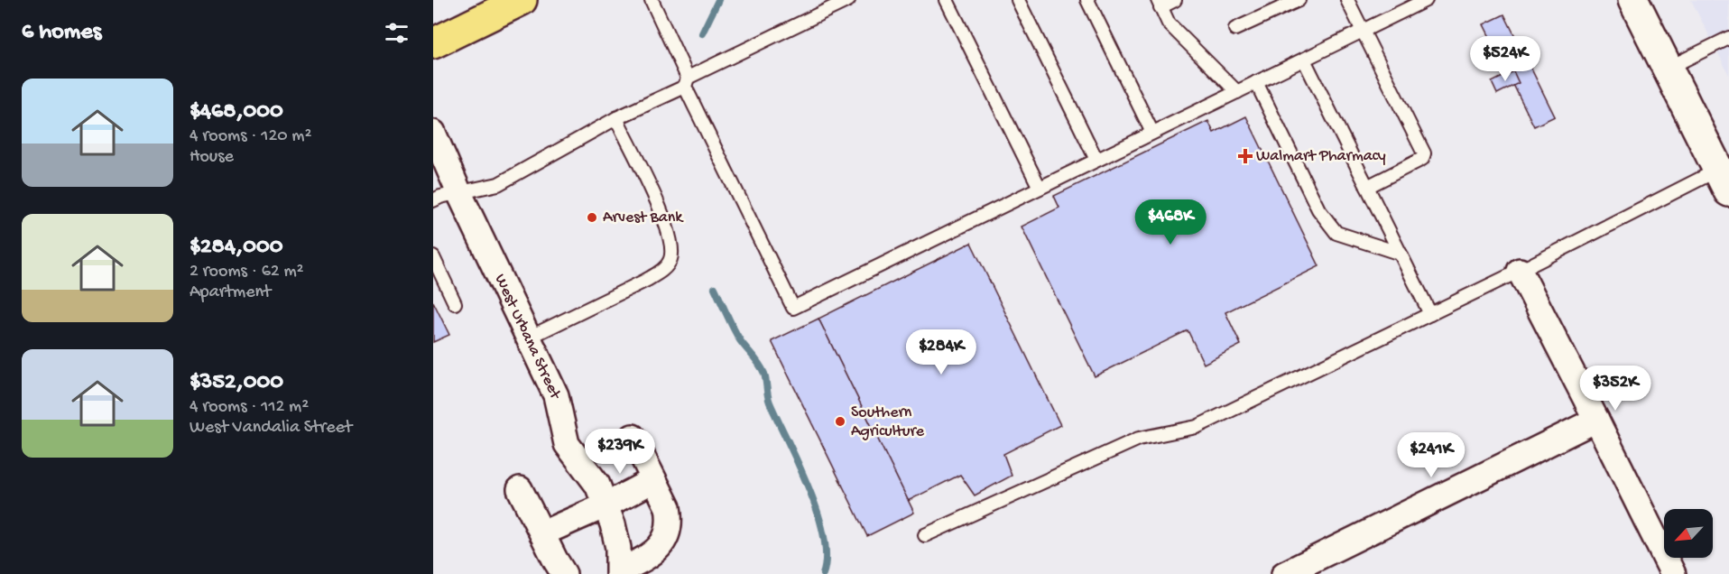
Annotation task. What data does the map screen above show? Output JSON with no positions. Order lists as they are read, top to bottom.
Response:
{
  "streets": {
    "street": ["West Urbana Street"]
  },
  "places": {
    "health": ["Walmart Pharmacy"],
    "other": ["Arvest Bank", "Southern Agriculture"]
  },
  "north": "bottom left",
  "page": {
    "heading": "6 homes",
    "price": [
      "$524K",
      "$468K",
      "$284K",
      "$352K",
      "$239K",
      "$241K"
    ],
    "list": [
      {
        "name": "$468,000",
        "note": "4 rooms · 120 m² · House"
      },
      {
        "name": "$284,000",
        "note": "2 rooms · 62 m² · Apartment"
      },
      {
        "name": "$352,000",
        "note": "4 rooms · 112 m² · West Vandalia Street"
      }
    ]
  }
}
